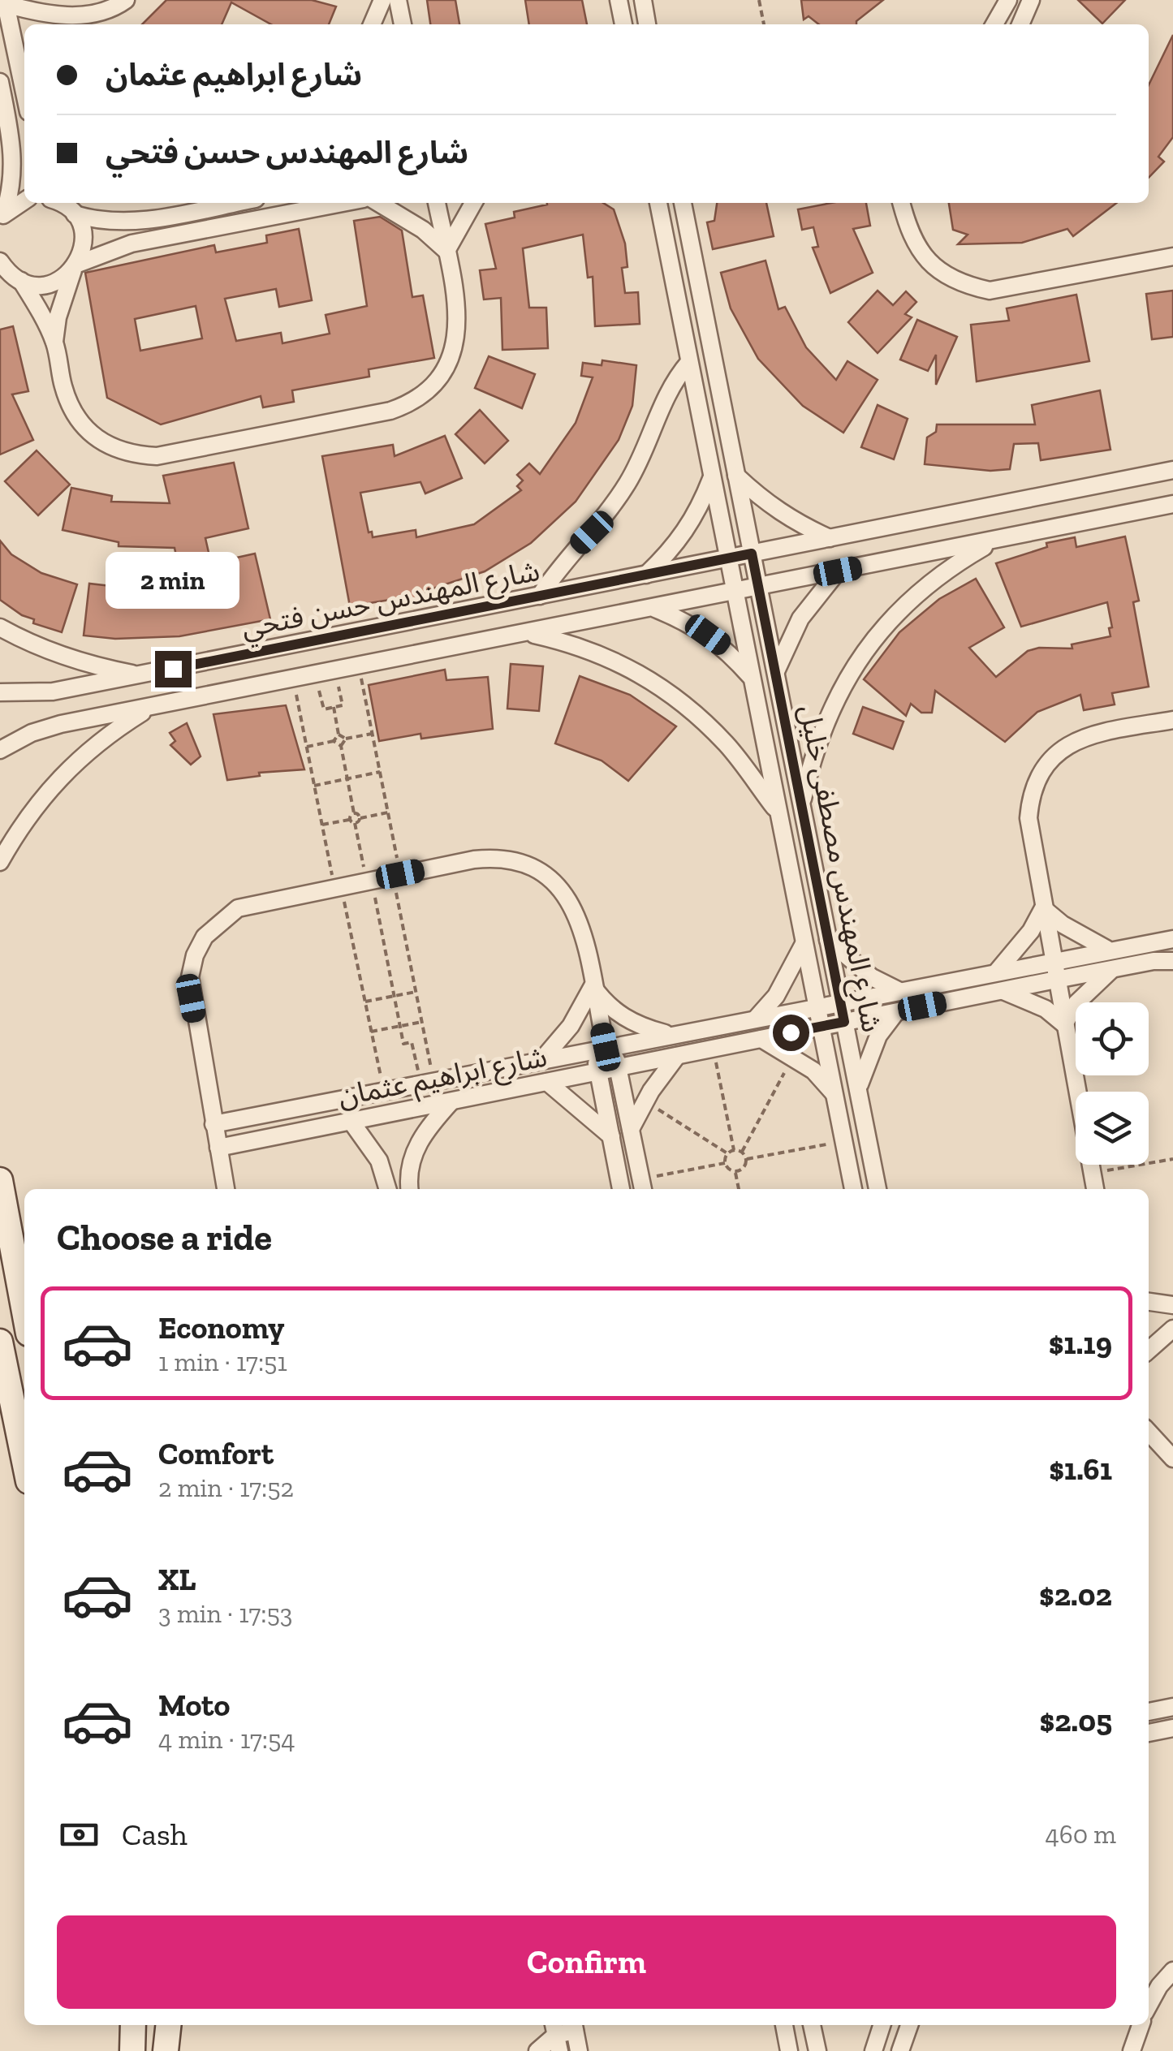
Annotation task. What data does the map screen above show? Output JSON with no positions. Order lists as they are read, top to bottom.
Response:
{
  "streets": {
    "street": ["شارع المهندس حسن فتحي", "شارع المهندس مصطفى خليل", "شارع ابراهيم عثمان"]
  },
  "crossings": [
    ["شارع المهندس حسن فتحي", "شارع المهندس مصطفى خليل"],
    ["شارع المهندس مصطفى خليل", "شارع ابراهيم عثمان"]
  ],
  "page": {
    "banner": ["شارع ابراهيم عثمان", "شارع المهندس حسن فتحي"],
    "bubble": "2 min",
    "heading": "Choose a ride",
    "list": [
      {
        "name": "Economy",
        "note": "1 min · 17:51",
        "value": "$1.19"
      },
      {
        "name": "Comfort",
        "note": "2 min · 17:52",
        "value": "$1.61"
      },
      {
        "name": "XL",
        "note": "3 min · 17:53",
        "value": "$2.02"
      },
      {
        "name": "Moto",
        "note": "4 min · 17:54",
        "value": "$2.05"
      }
    ],
    "pay": ["Cash", "460 m"],
    "buttons": "Confirm"
  }
}
